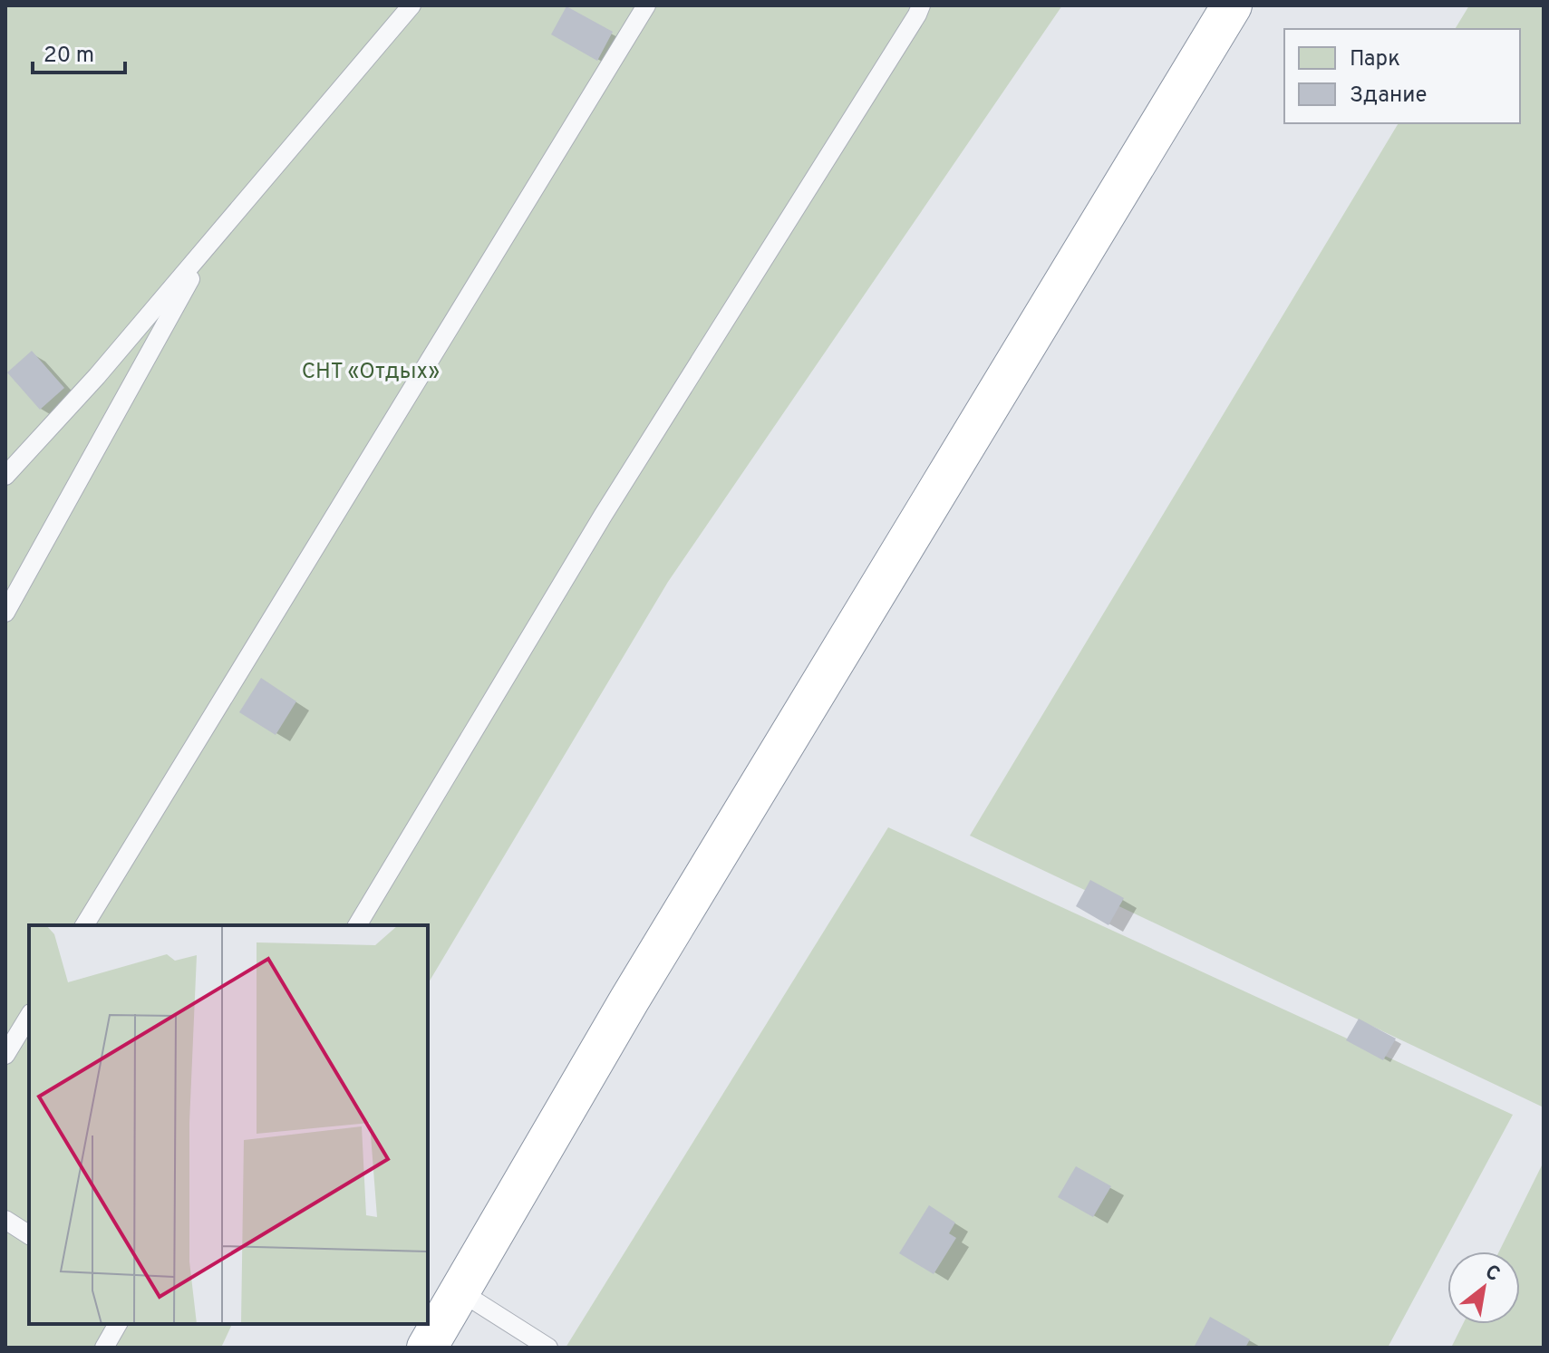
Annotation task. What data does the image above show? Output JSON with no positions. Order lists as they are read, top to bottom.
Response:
{
  "parks": ["СНТ «Отдых»"],
  "legend": ["Парк", "Здание"],
  "scale_bar": "20 m",
  "north": "top right"
}
